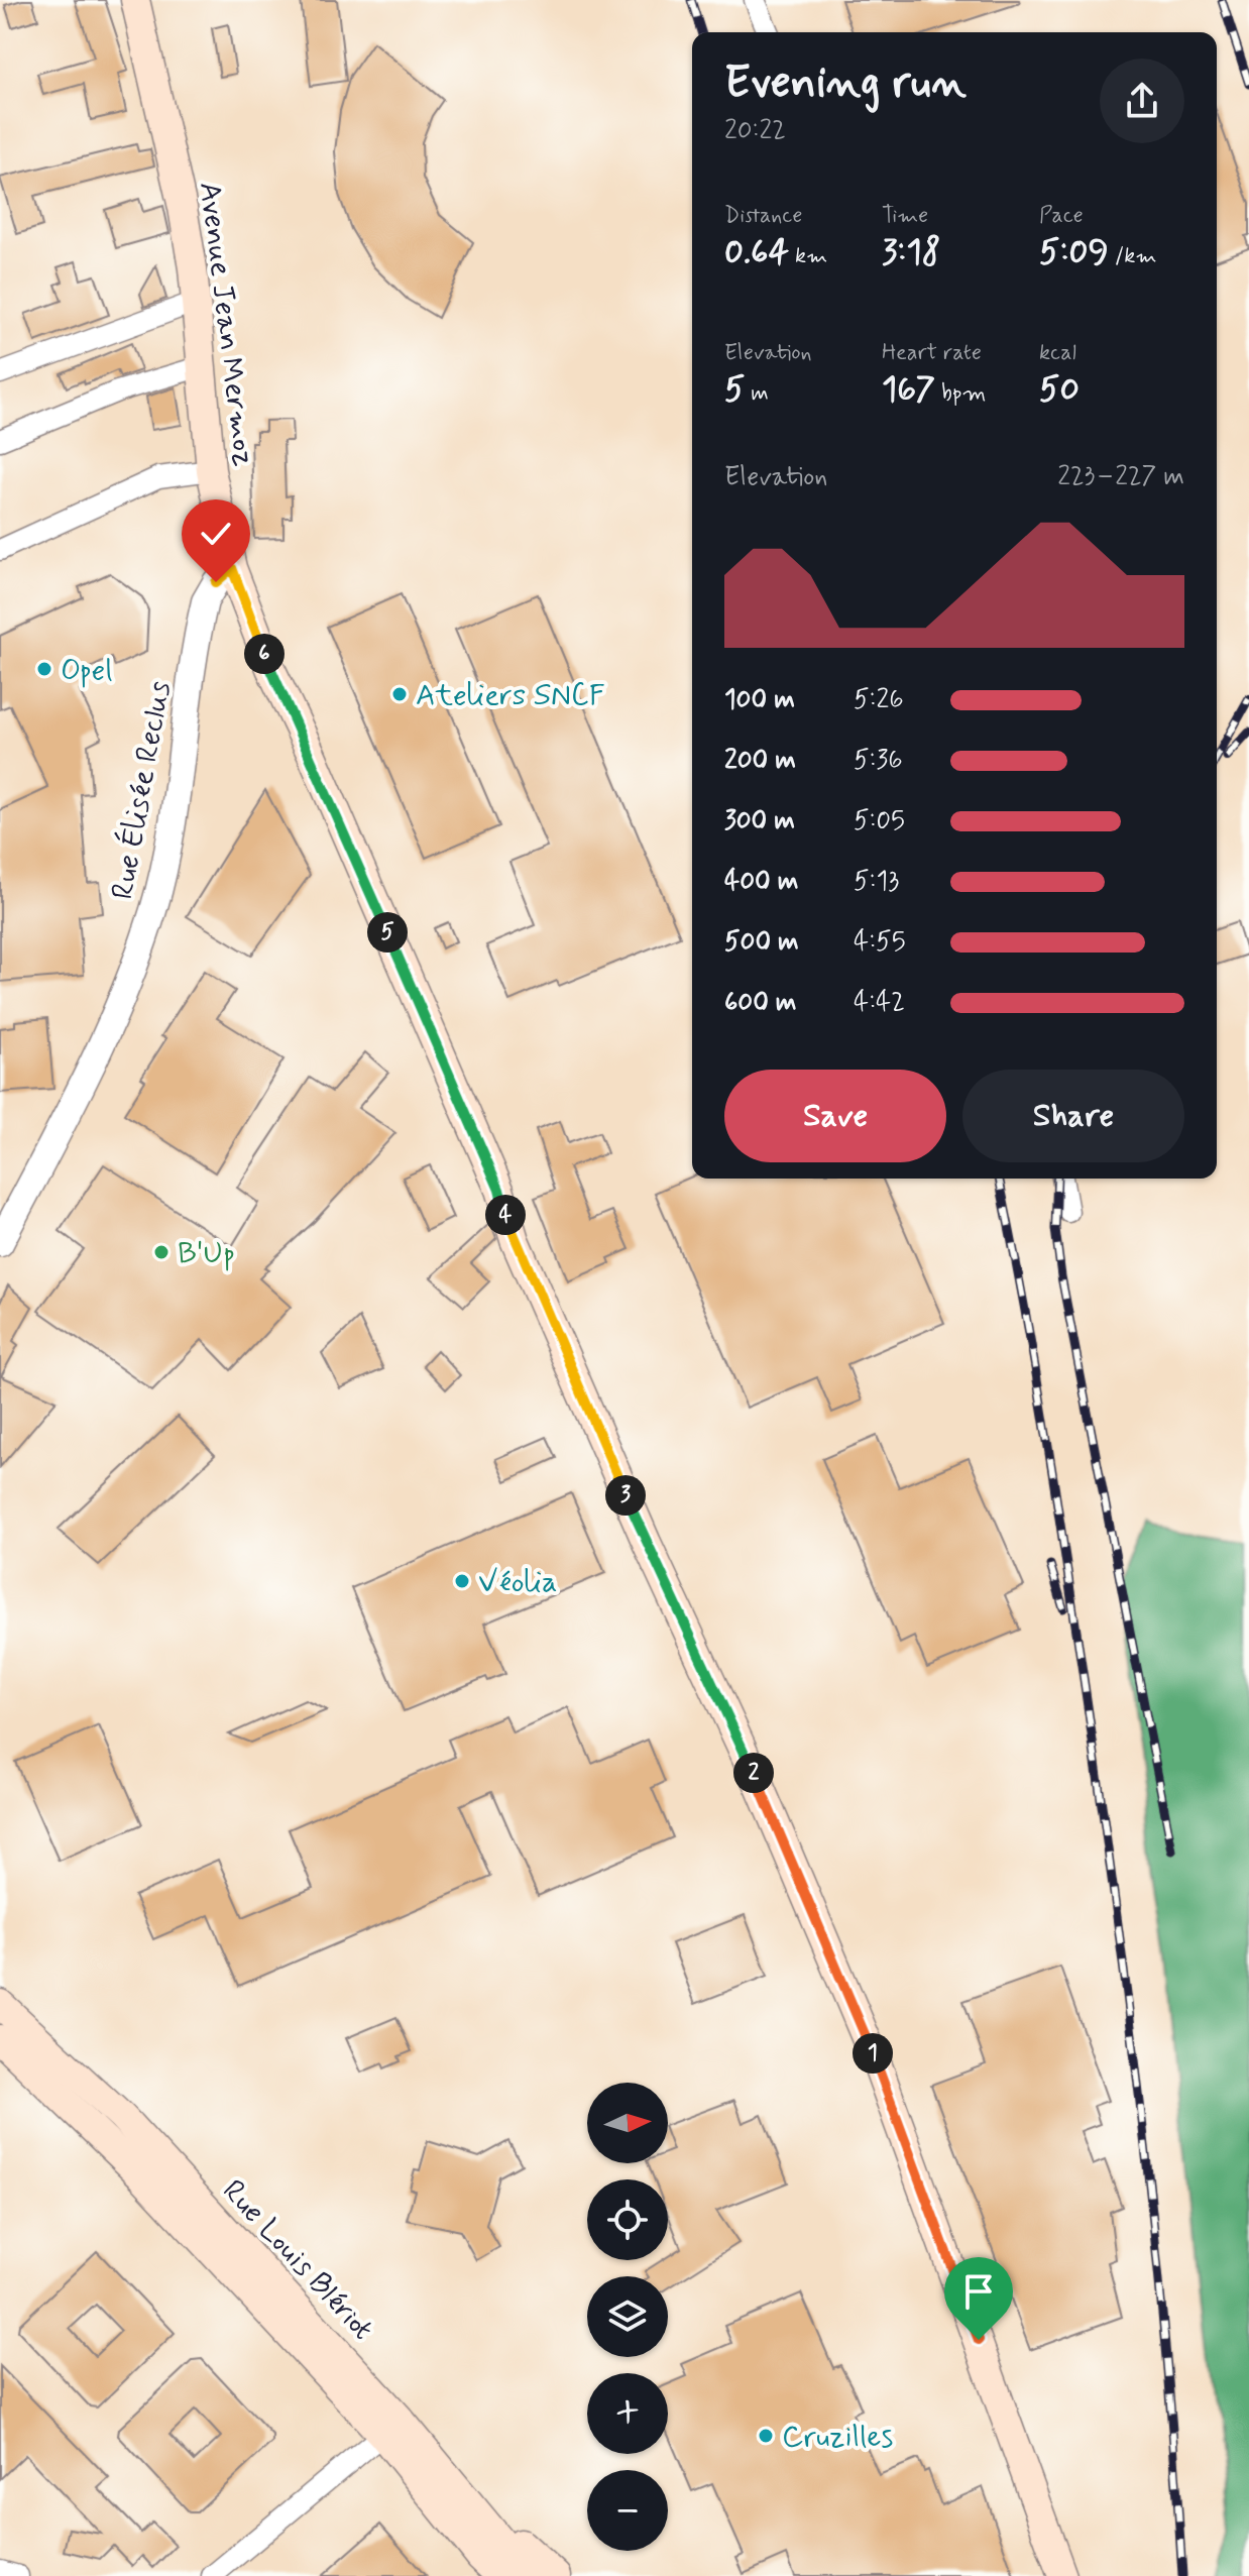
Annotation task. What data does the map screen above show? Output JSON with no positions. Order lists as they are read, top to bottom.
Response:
{
  "streets": {
    "main road": ["Avenue Jean Mermoz", "Rue Louis Blériot"],
    "street": ["Rue Élisée Reclus"]
  },
  "crossings": [
    ["Avenue Jean Mermoz", "Rue Élisée Reclus"]
  ],
  "places": [
    "Opel",
    "Ateliers SNCF",
    "B'Up",
    "Véolia",
    "Cruzilles"
  ],
  "north": "right",
  "page": {
    "heading": ["Evening run", "20:22"],
    "stats": [
      ["Distance", "0.64 km"],
      ["Time", "3:18"],
      ["Pace", "5:09 /km"],
      ["Elevation", "5 m"],
      ["Heart rate", "167 bpm"],
      ["kcal", "50"]
    ],
    "chart": ["Elevation", "223–227 m"],
    "pins": [
      "6",
      "5",
      "4",
      "3",
      "2",
      "1"
    ],
    "list": [
      {
        "name": "100 m",
        "note": "5:26"
      },
      {
        "name": "200 m",
        "note": "5:36"
      },
      {
        "name": "300 m",
        "note": "5:05"
      },
      {
        "name": "400 m",
        "note": "5:13"
      },
      {
        "name": "500 m",
        "note": "4:55"
      },
      {
        "name": "600 m",
        "note": "4:42"
      }
    ],
    "buttons": ["Save", "Share"],
    "map_buttons": ["+", "−"]
  }
}
